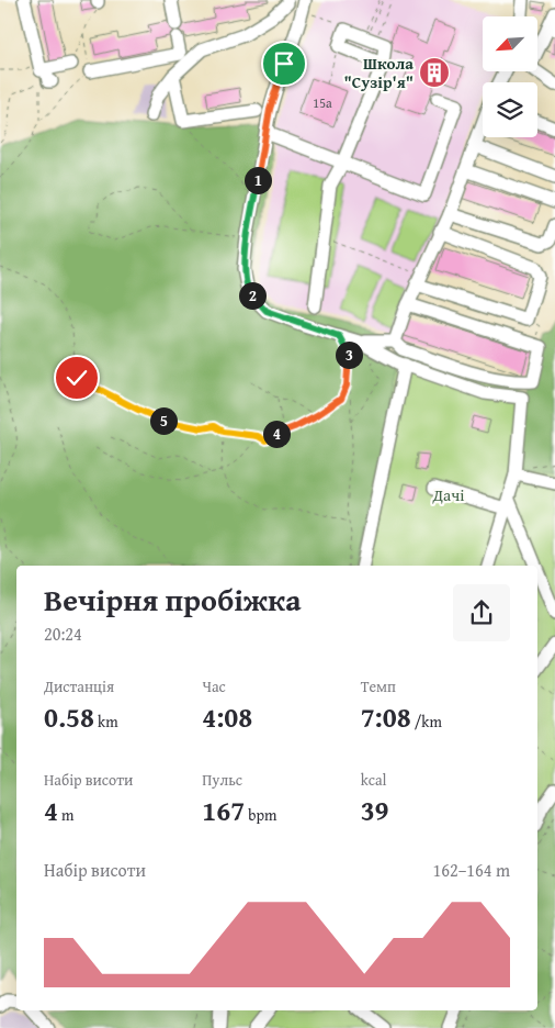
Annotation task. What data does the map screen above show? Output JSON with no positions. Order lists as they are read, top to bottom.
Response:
{
  "parks": ["Дачі"],
  "places": {
    "building": ["Школа \"Сузір'я\""]
  },
  "house_numbers": ["15а"],
  "north": "bottom left",
  "page": {
    "pins": [
      "1",
      "2",
      "3",
      "5",
      "4"
    ],
    "heading": ["Вечірня пробіжка", "20:24"],
    "stats": [
      ["Дистанція", "0.58 km"],
      ["Час", "4:08"],
      ["Темп", "7:08 /km"],
      ["Набір висоти", "4 m"],
      ["Пульс", "167 bpm"],
      ["kcal", "39"]
    ],
    "chart": ["Набір висоти", "162–164 m"]
  }
}
